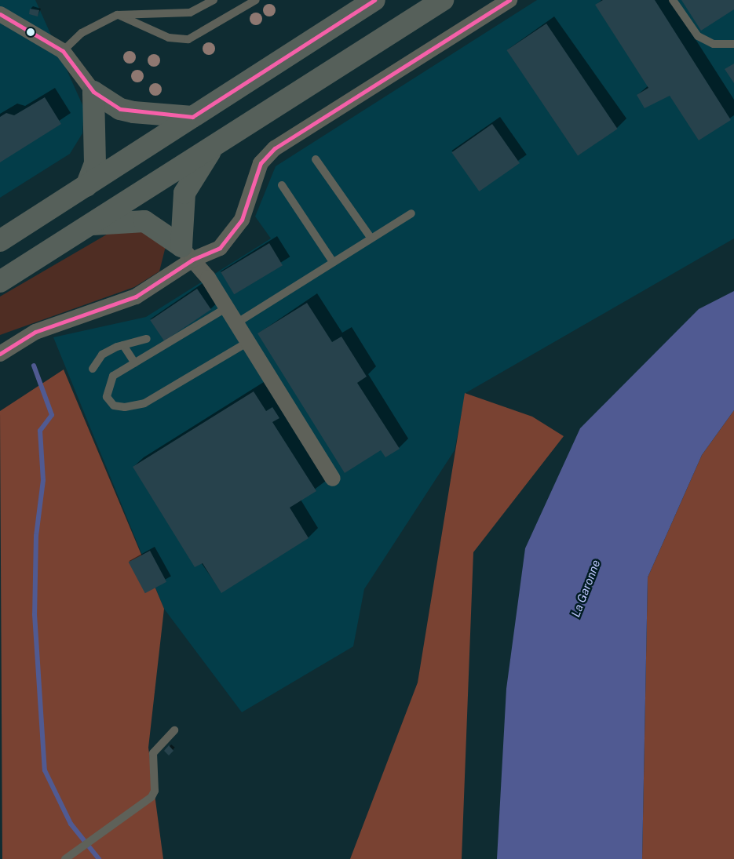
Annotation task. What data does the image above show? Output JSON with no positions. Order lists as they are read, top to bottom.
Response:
{
  "water": ["La Garonne"]
}
